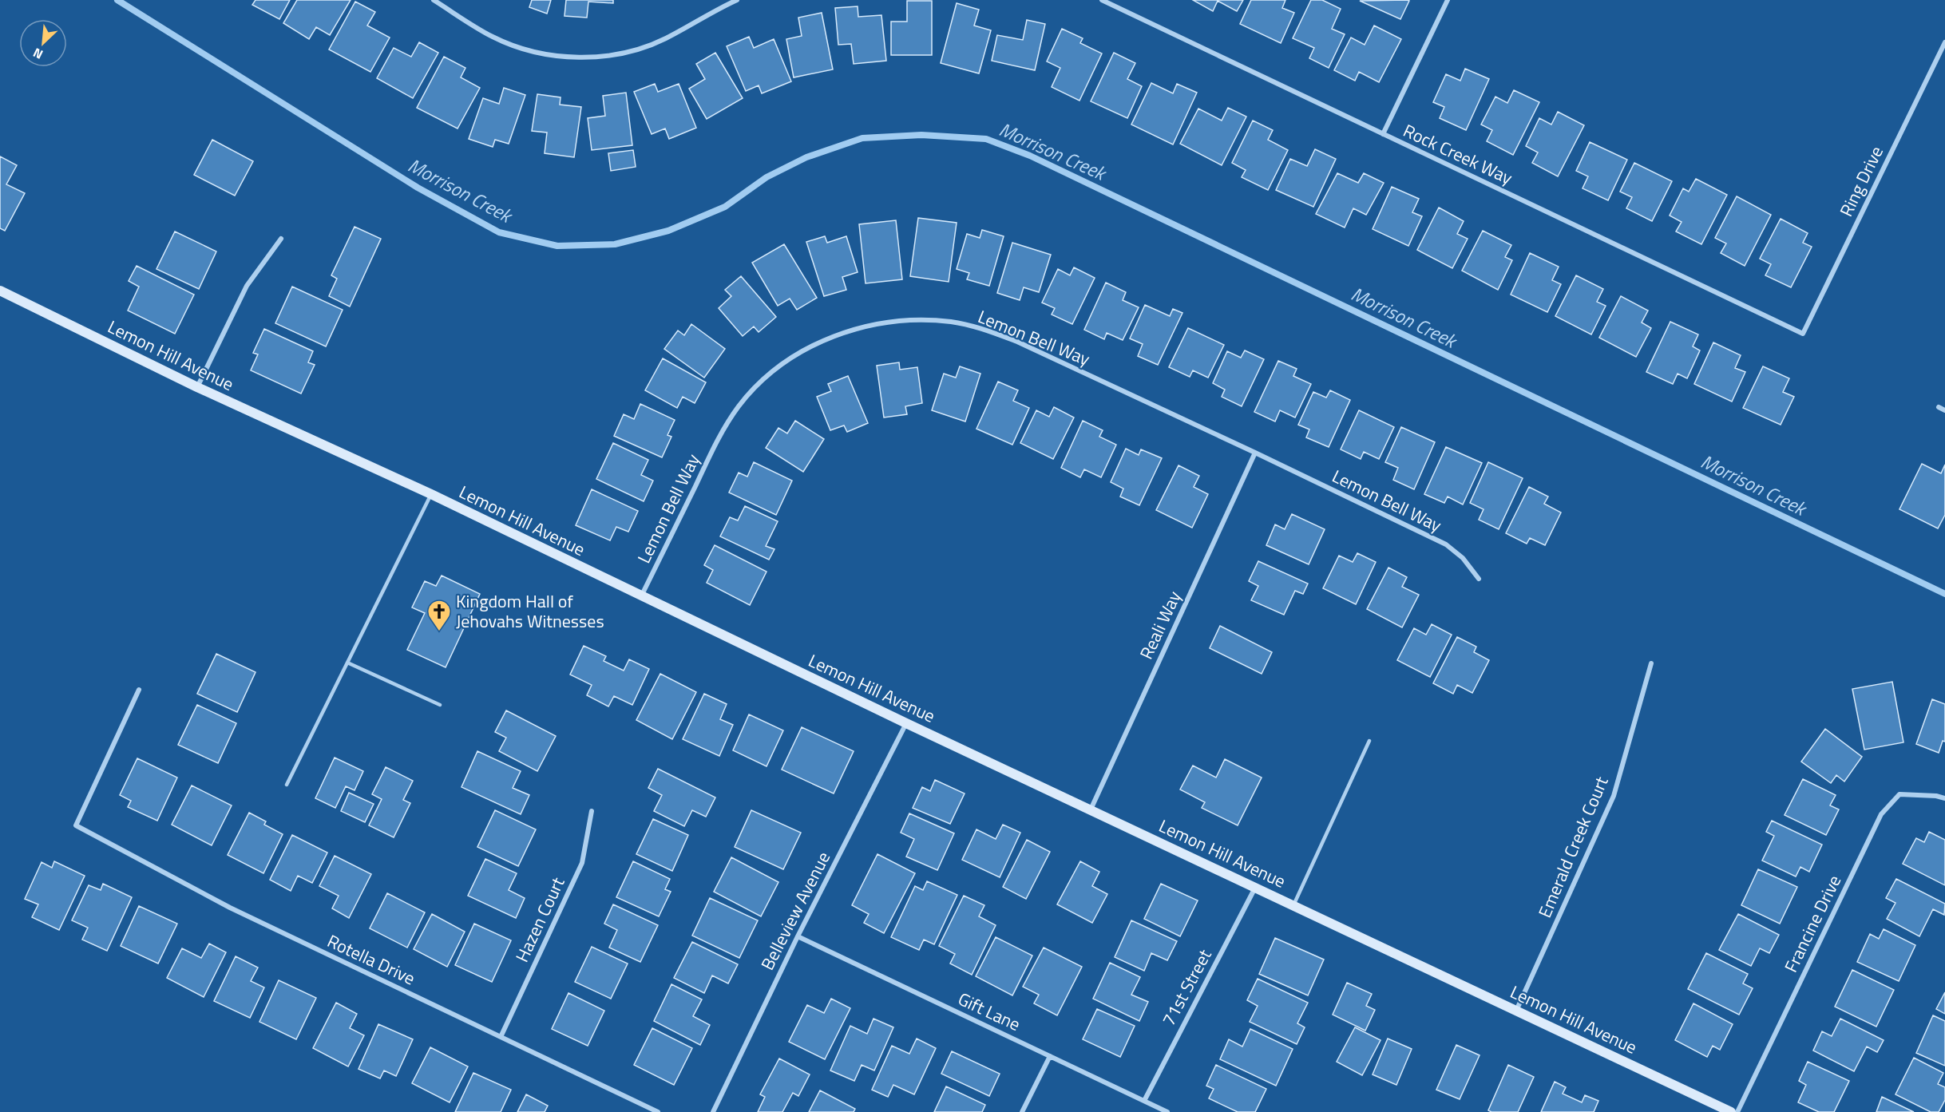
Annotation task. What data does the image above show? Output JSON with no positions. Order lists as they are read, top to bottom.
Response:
{
  "streets": {
    "street": [
      "Rock Creek Way",
      "Ring Drive",
      "Lemon Bell Way",
      "Lemon Hill Avenue",
      "Reali Way",
      "Emerald Creek Court",
      "Belleview Avenue",
      "Hazen Court",
      "Francine Drive",
      "Rotella Drive",
      "71st Street",
      "Gift Lane"
    ]
  },
  "crossings": [
    ["Rock Creek Way", "Ring Drive"],
    ["Lemon Bell Way", "Lemon Hill Avenue"],
    ["Lemon Bell Way", "Reali Way"],
    ["Lemon Hill Avenue", "Reali Way"],
    ["Lemon Hill Avenue", "Emerald Creek Court"],
    ["Lemon Hill Avenue", "Belleview Avenue"],
    ["Lemon Hill Avenue", "71st Street"],
    ["Belleview Avenue", "Gift Lane"],
    ["Hazen Court", "Rotella Drive"],
    ["71st Street", "Gift Lane"]
  ],
  "water": ["Morrison Creek"],
  "places": {
    "church": ["Kingdom Hall of Jehovahs Witnesses"]
  },
  "north": "bottom left"
}
